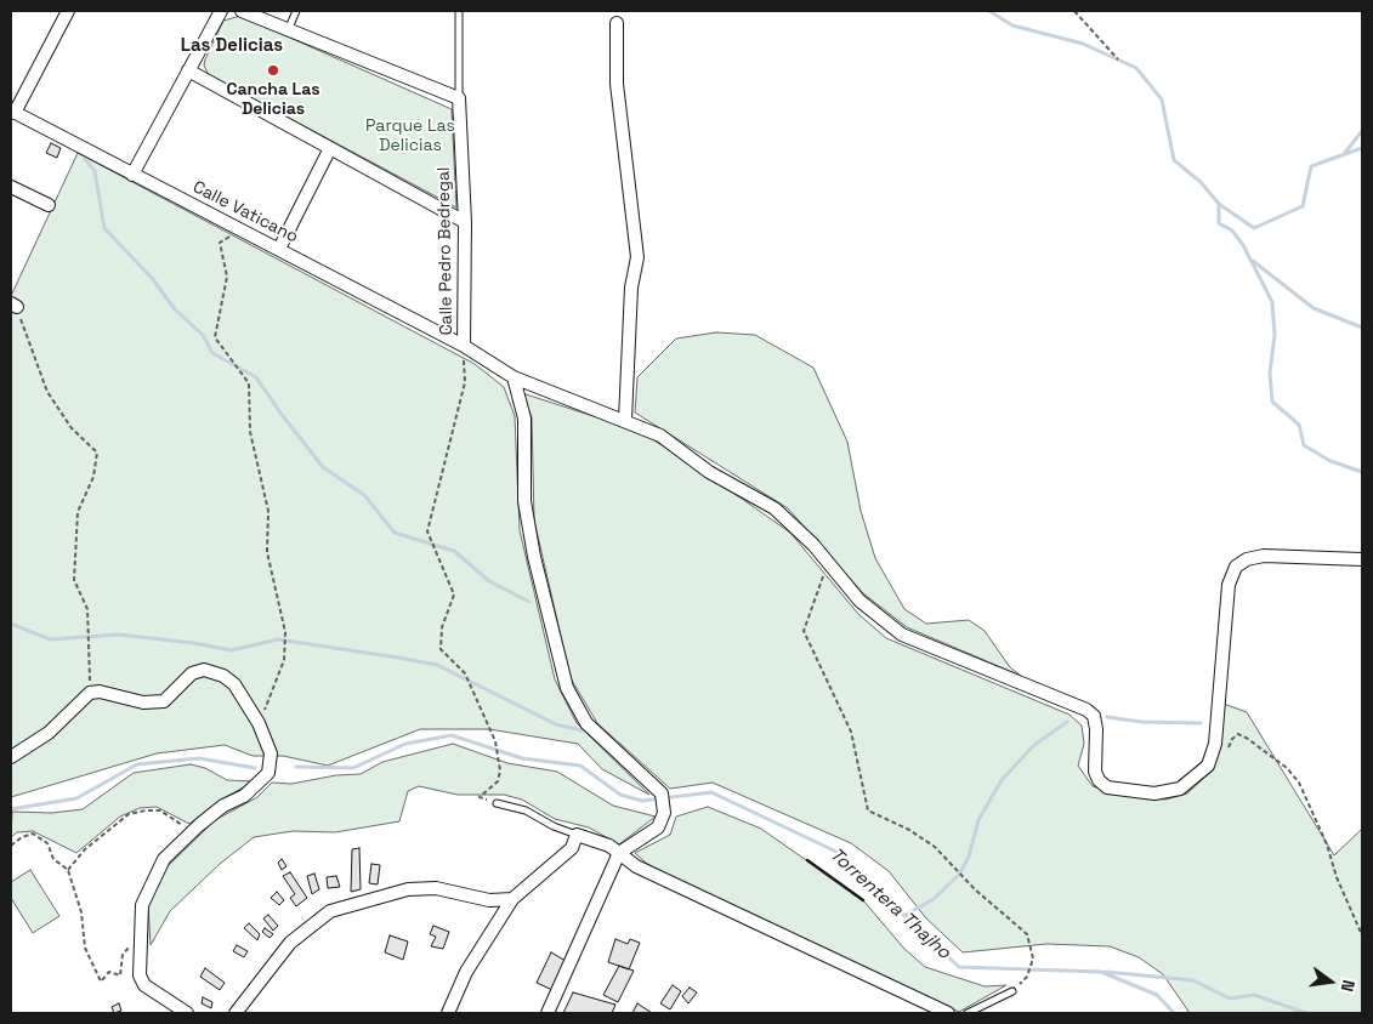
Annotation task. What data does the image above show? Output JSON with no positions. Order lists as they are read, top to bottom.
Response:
{
  "streets": {
    "street": ["Calle Vaticano", "Calle Pedro Bedregal"]
  },
  "crossings": [
    ["Calle Vaticano", "Calle Pedro Bedregal"]
  ],
  "districts": ["Las Delicias"],
  "water": ["Torrentera Thajho"],
  "parks": ["Parque Las Delicias"],
  "places": ["Cancha Las Delicias"],
  "north": "right"
}
